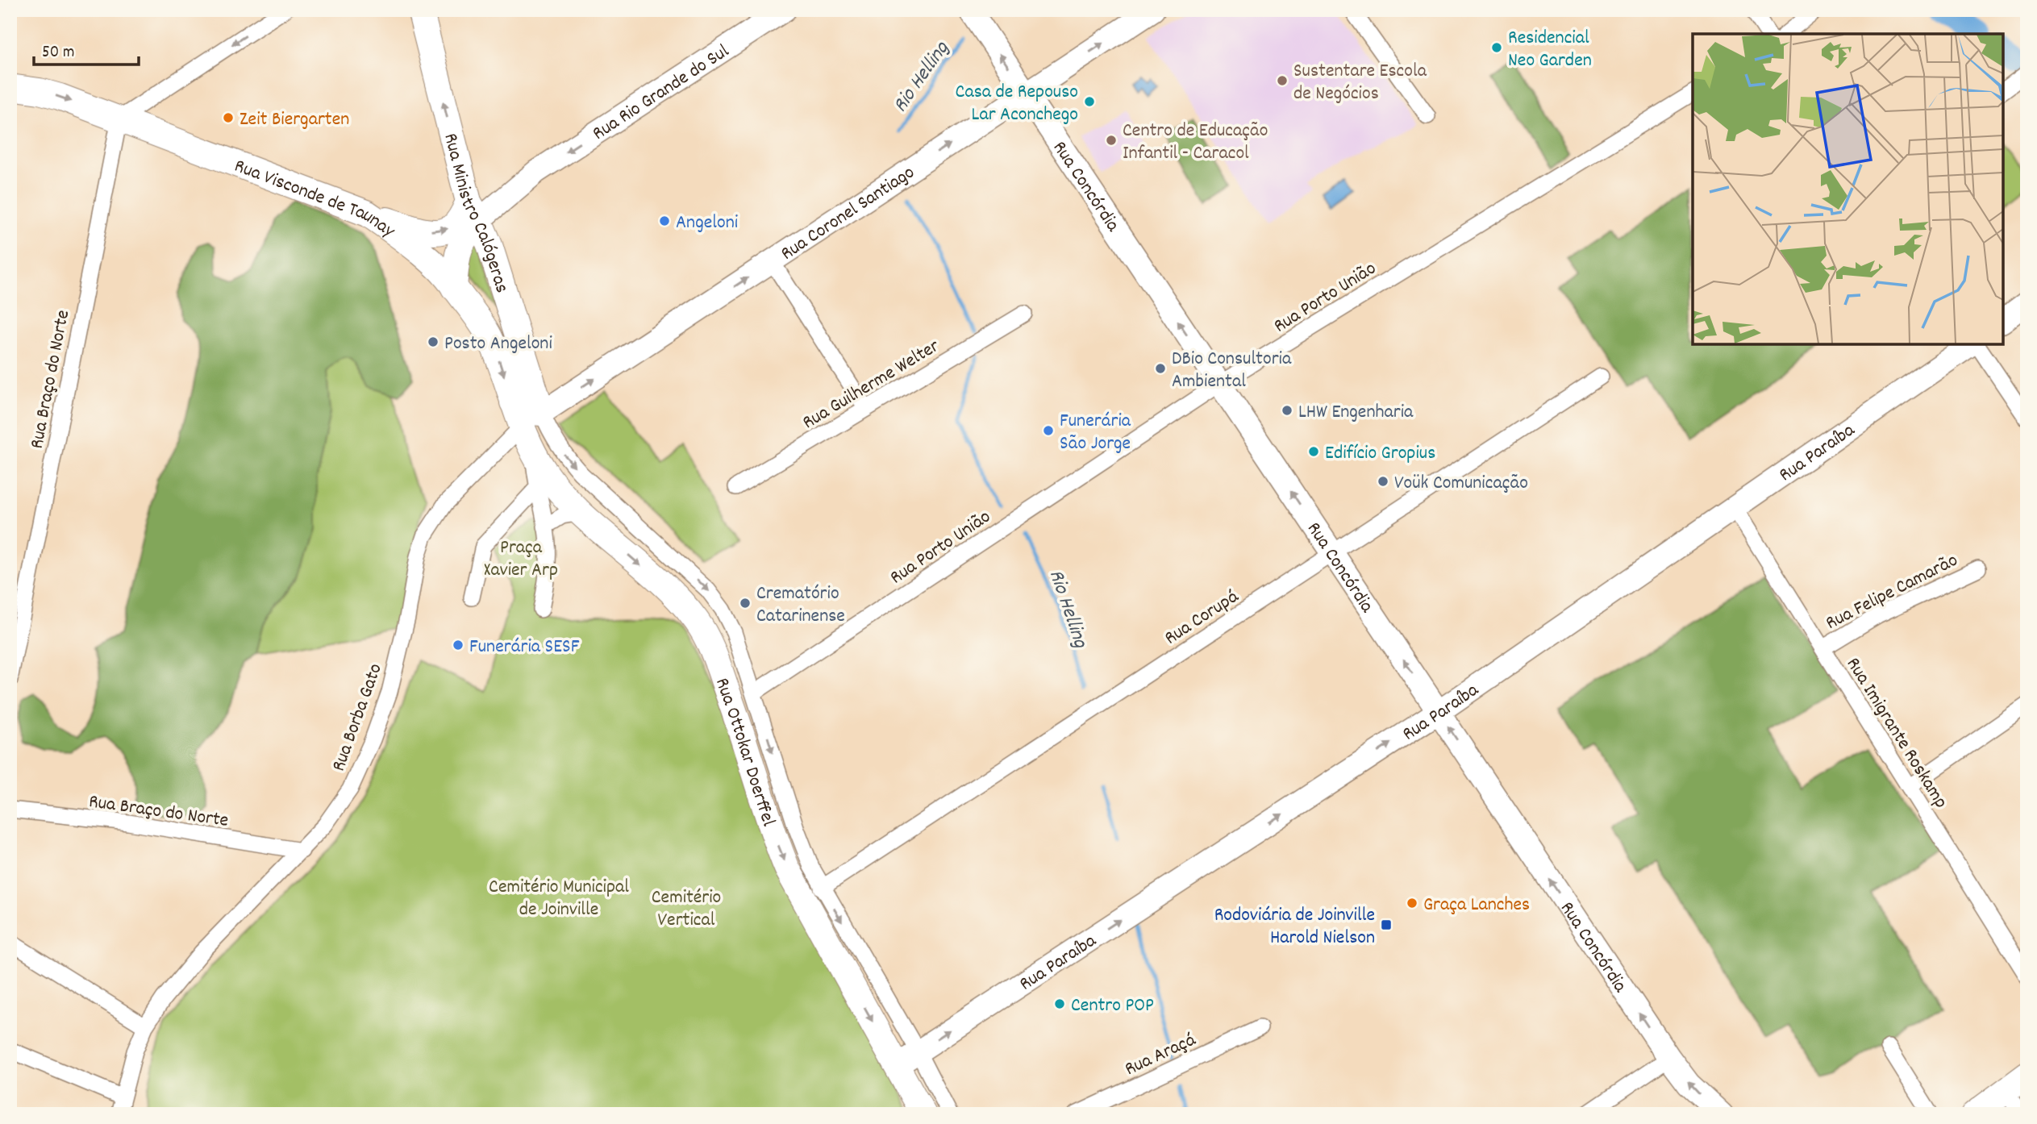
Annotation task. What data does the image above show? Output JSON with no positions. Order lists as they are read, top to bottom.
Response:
{
  "streets": {
    "main road": ["Rua Visconde de Taunay", "Rua Ministro Calógeras", "Rua Ottokar Doerffel"],
    "street": [
      "Rua Rio Grande do Sul",
      "Rua Concórdia",
      "Rua Coronel Santiago",
      "Rua Porto União",
      "Rua Braço do Norte",
      "Rua Guilherme Welter",
      "Rua Paraíba",
      "Rua Felipe Camarão",
      "Rua Corupá",
      "Rua Borba Gato",
      "Rua Imigrante Roskamp",
      "Rua Araçá"
    ]
  },
  "crossings": [
    ["Rua Rio Grande do Sul", "Rua Ministro Calógeras"],
    ["Rua Concórdia", "Rua Coronel Santiago"],
    ["Rua Concórdia", "Rua Porto União"],
    ["Rua Concórdia", "Rua Paraíba"],
    ["Rua Concórdia", "Rua Corupá"],
    ["Rua Visconde de Taunay", "Rua Braço do Norte"],
    ["Rua Visconde de Taunay", "Rua Borba Gato"],
    ["Rua Visconde de Taunay", "Rua Ottokar Doerffel"],
    ["Rua Coronel Santiago", "Rua Ministro Calógeras"],
    ["Rua Braço do Norte", "Rua Borba Gato"],
    ["Rua Paraíba", "Rua Imigrante Roskamp"],
    ["Rua Paraíba", "Rua Ottokar Doerffel"],
    ["Rua Felipe Camarão", "Rua Imigrante Roskamp"],
    ["Rua Borba Gato", "Rua Ottokar Doerffel"]
  ],
  "one_way": [
    "Rua Rio Grande do Sul",
    "Rua Concórdia",
    "Rua Coronel Santiago",
    "Rua Ministro Calógeras",
    "Rua Paraíba",
    "Rua Ottokar Doerffel"
  ],
  "water": ["Rio Helling"],
  "parks": ["Praça Xavier Arp", "Cemitério Municipal de Joinville", "Cemitério Vertical"],
  "places": {
    "other": [
      "Residencial Neo Garden",
      "Sustentare Escola de Negócios",
      "Casa de Repouso Lar Aconchego",
      "Zeit Biergarten",
      "Centro de Educação Infantil - Caracol",
      "Angeloni",
      "Posto Angeloni",
      "DBio Consultoria Ambiental",
      "LHW Engenharia",
      "Funerária São Jorge",
      "Edifício Gropius",
      "Voük Comunicação",
      "Crematório Catarinense",
      "Funerária SESF",
      "Graça Lanches",
      "Centro POP"
    ],
    "transit": ["Rodoviária de Joinville Harold Nielson"]
  },
  "scale_bar": "50 m"
}
